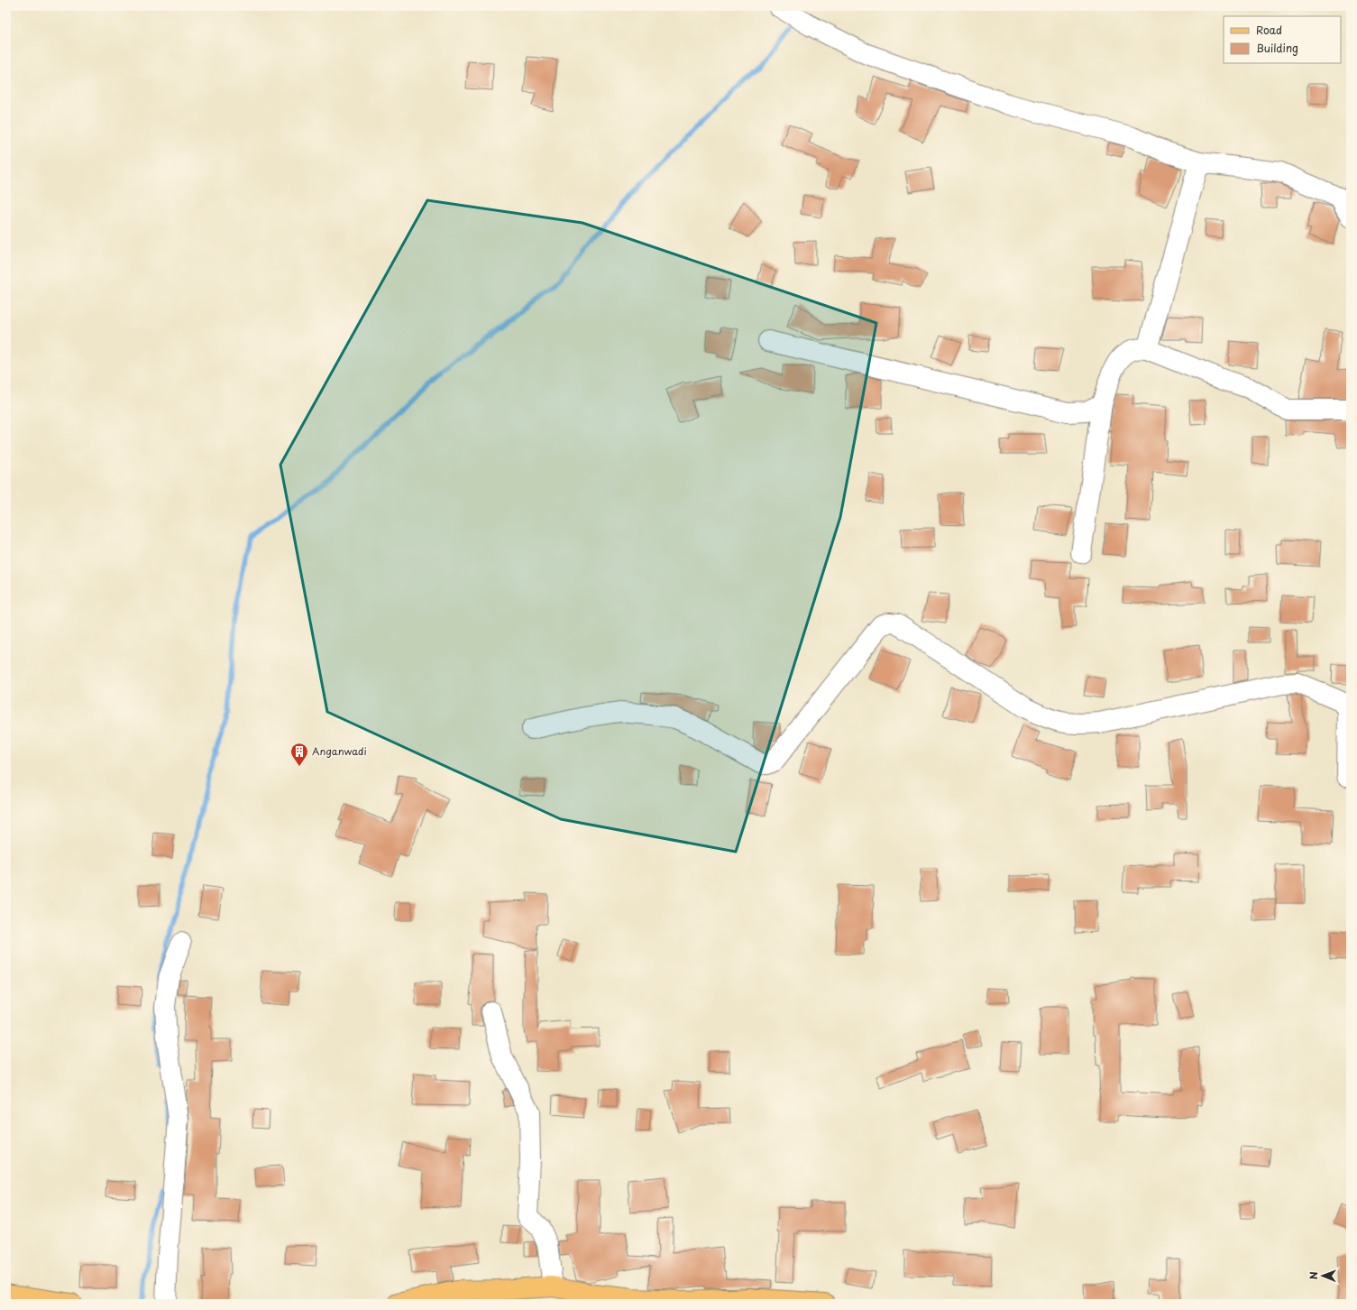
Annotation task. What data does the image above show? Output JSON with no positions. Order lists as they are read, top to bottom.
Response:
{
  "places": {
    "building": ["Anganwadi"]
  },
  "legend": ["Road", "Building"],
  "north": "left"
}
